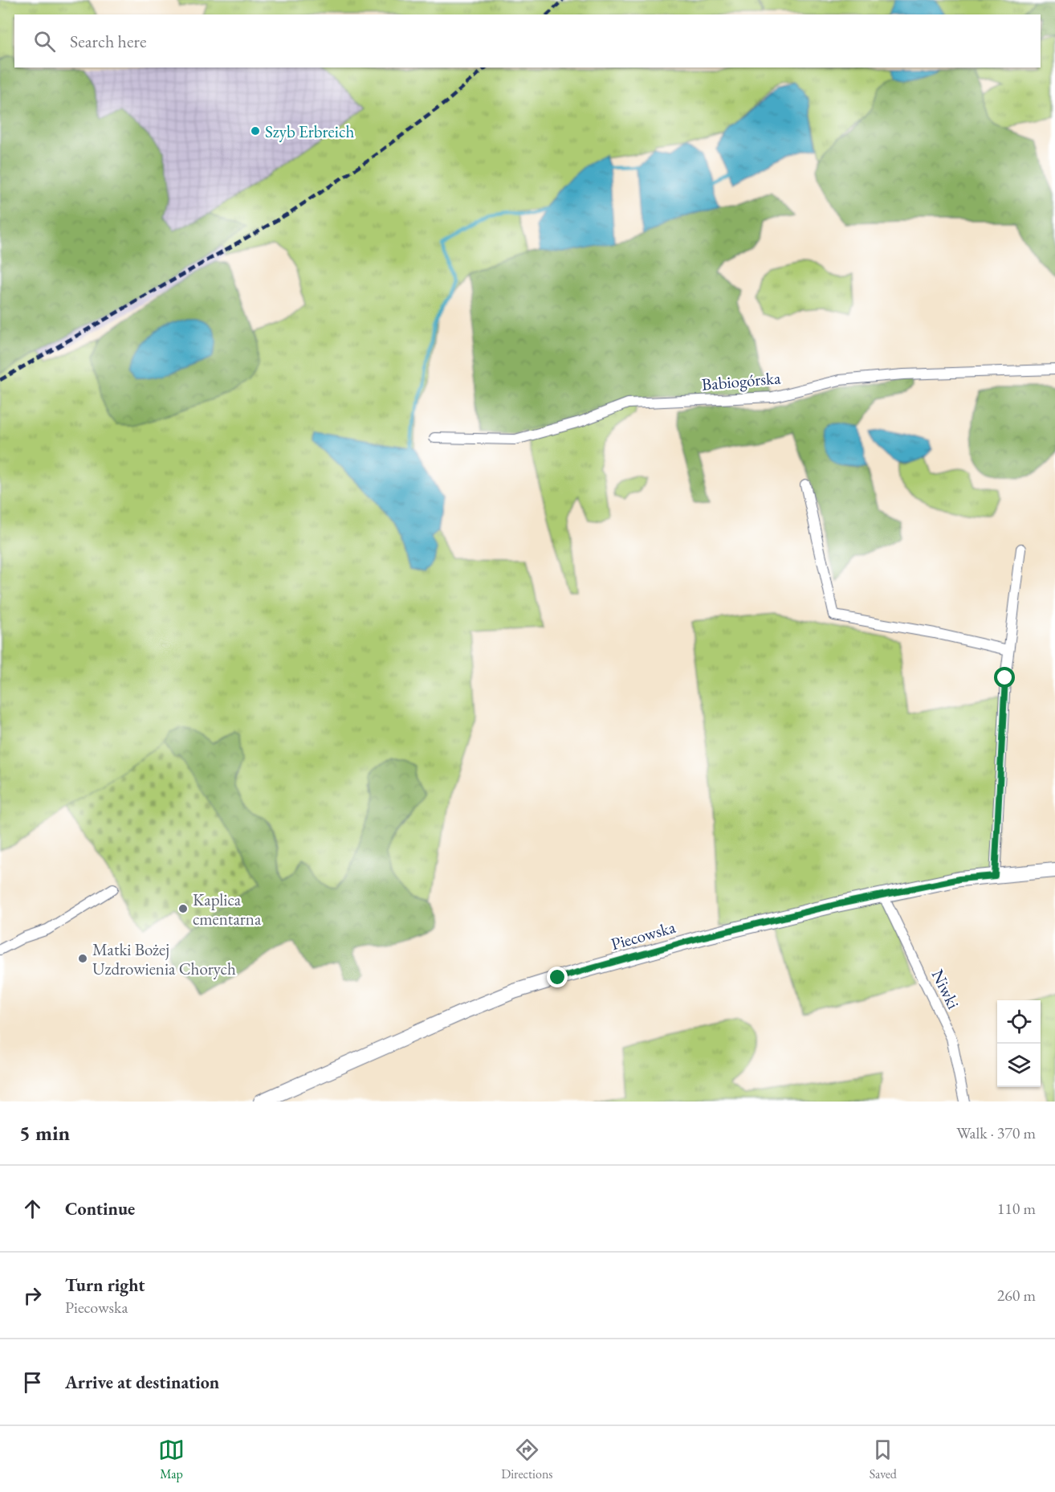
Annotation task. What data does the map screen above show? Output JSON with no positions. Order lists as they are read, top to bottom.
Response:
{
  "streets": {
    "street": ["Babiogórska", "Piecowska", "Niwki"]
  },
  "crossings": [
    ["Piecowska", "Niwki"]
  ],
  "places": ["Szyb Erbreich", "Kaplica cmentarna", "Matki Bożej Uzdrowienia Chorych"],
  "page": {
    "search": "Search here",
    "heading": ["5 min", "Walk · 370 m"],
    "list": [
      ["Continue", "110 m"],
      ["Turn right", "Piecowska", "260 m"],
      "Arrive at destination"
    ],
    "nav": ["Map", "Directions", "Saved"]
  }
}
